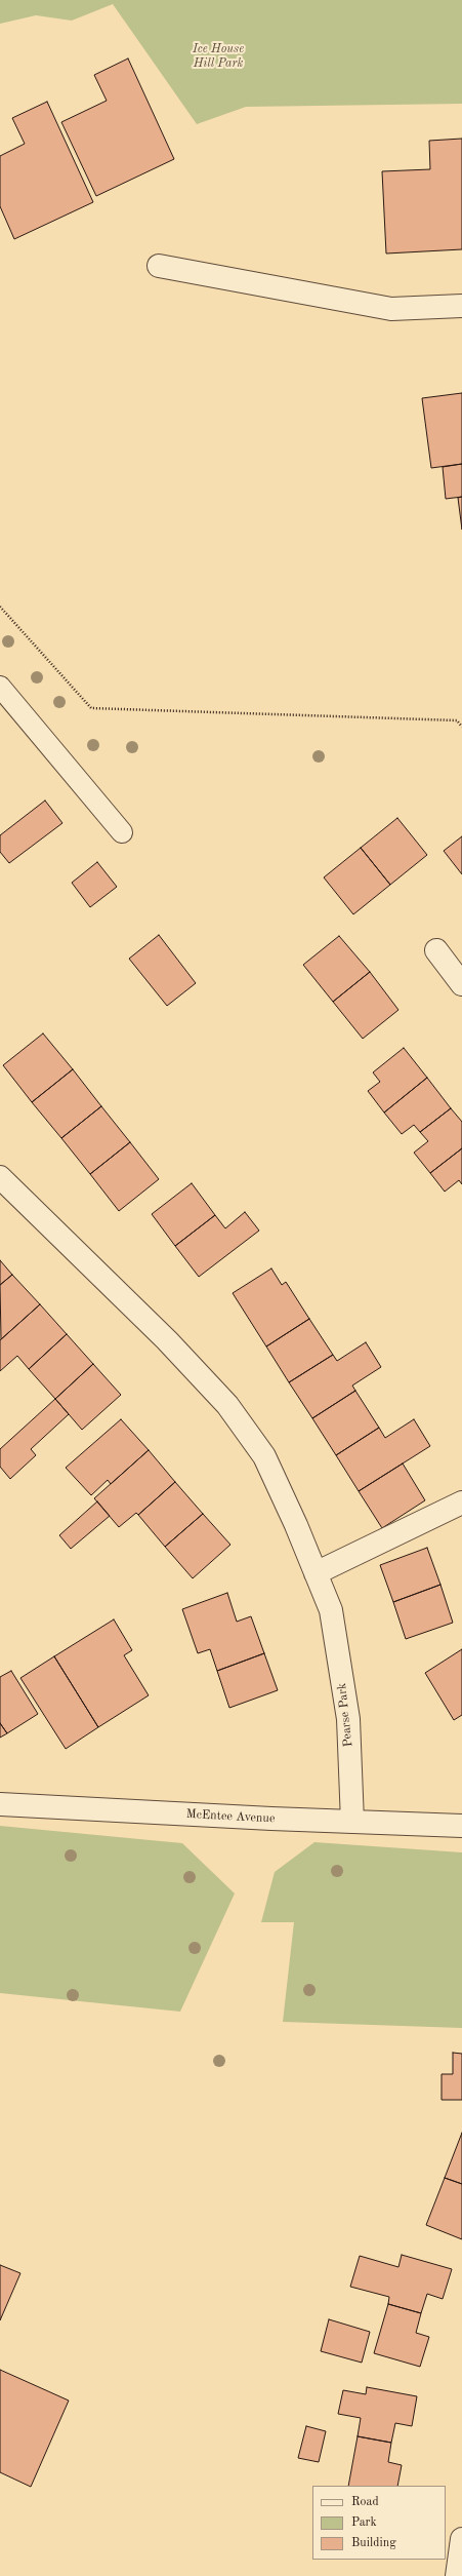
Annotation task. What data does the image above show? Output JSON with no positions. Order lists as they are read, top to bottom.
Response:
{
  "streets": {
    "street": ["Pearse Park", "McEntee Avenue"]
  },
  "crossings": [
    ["Pearse Park", "McEntee Avenue"]
  ],
  "parks": ["Ice House Hill Park"],
  "legend": ["Road", "Park", "Building"]
}
